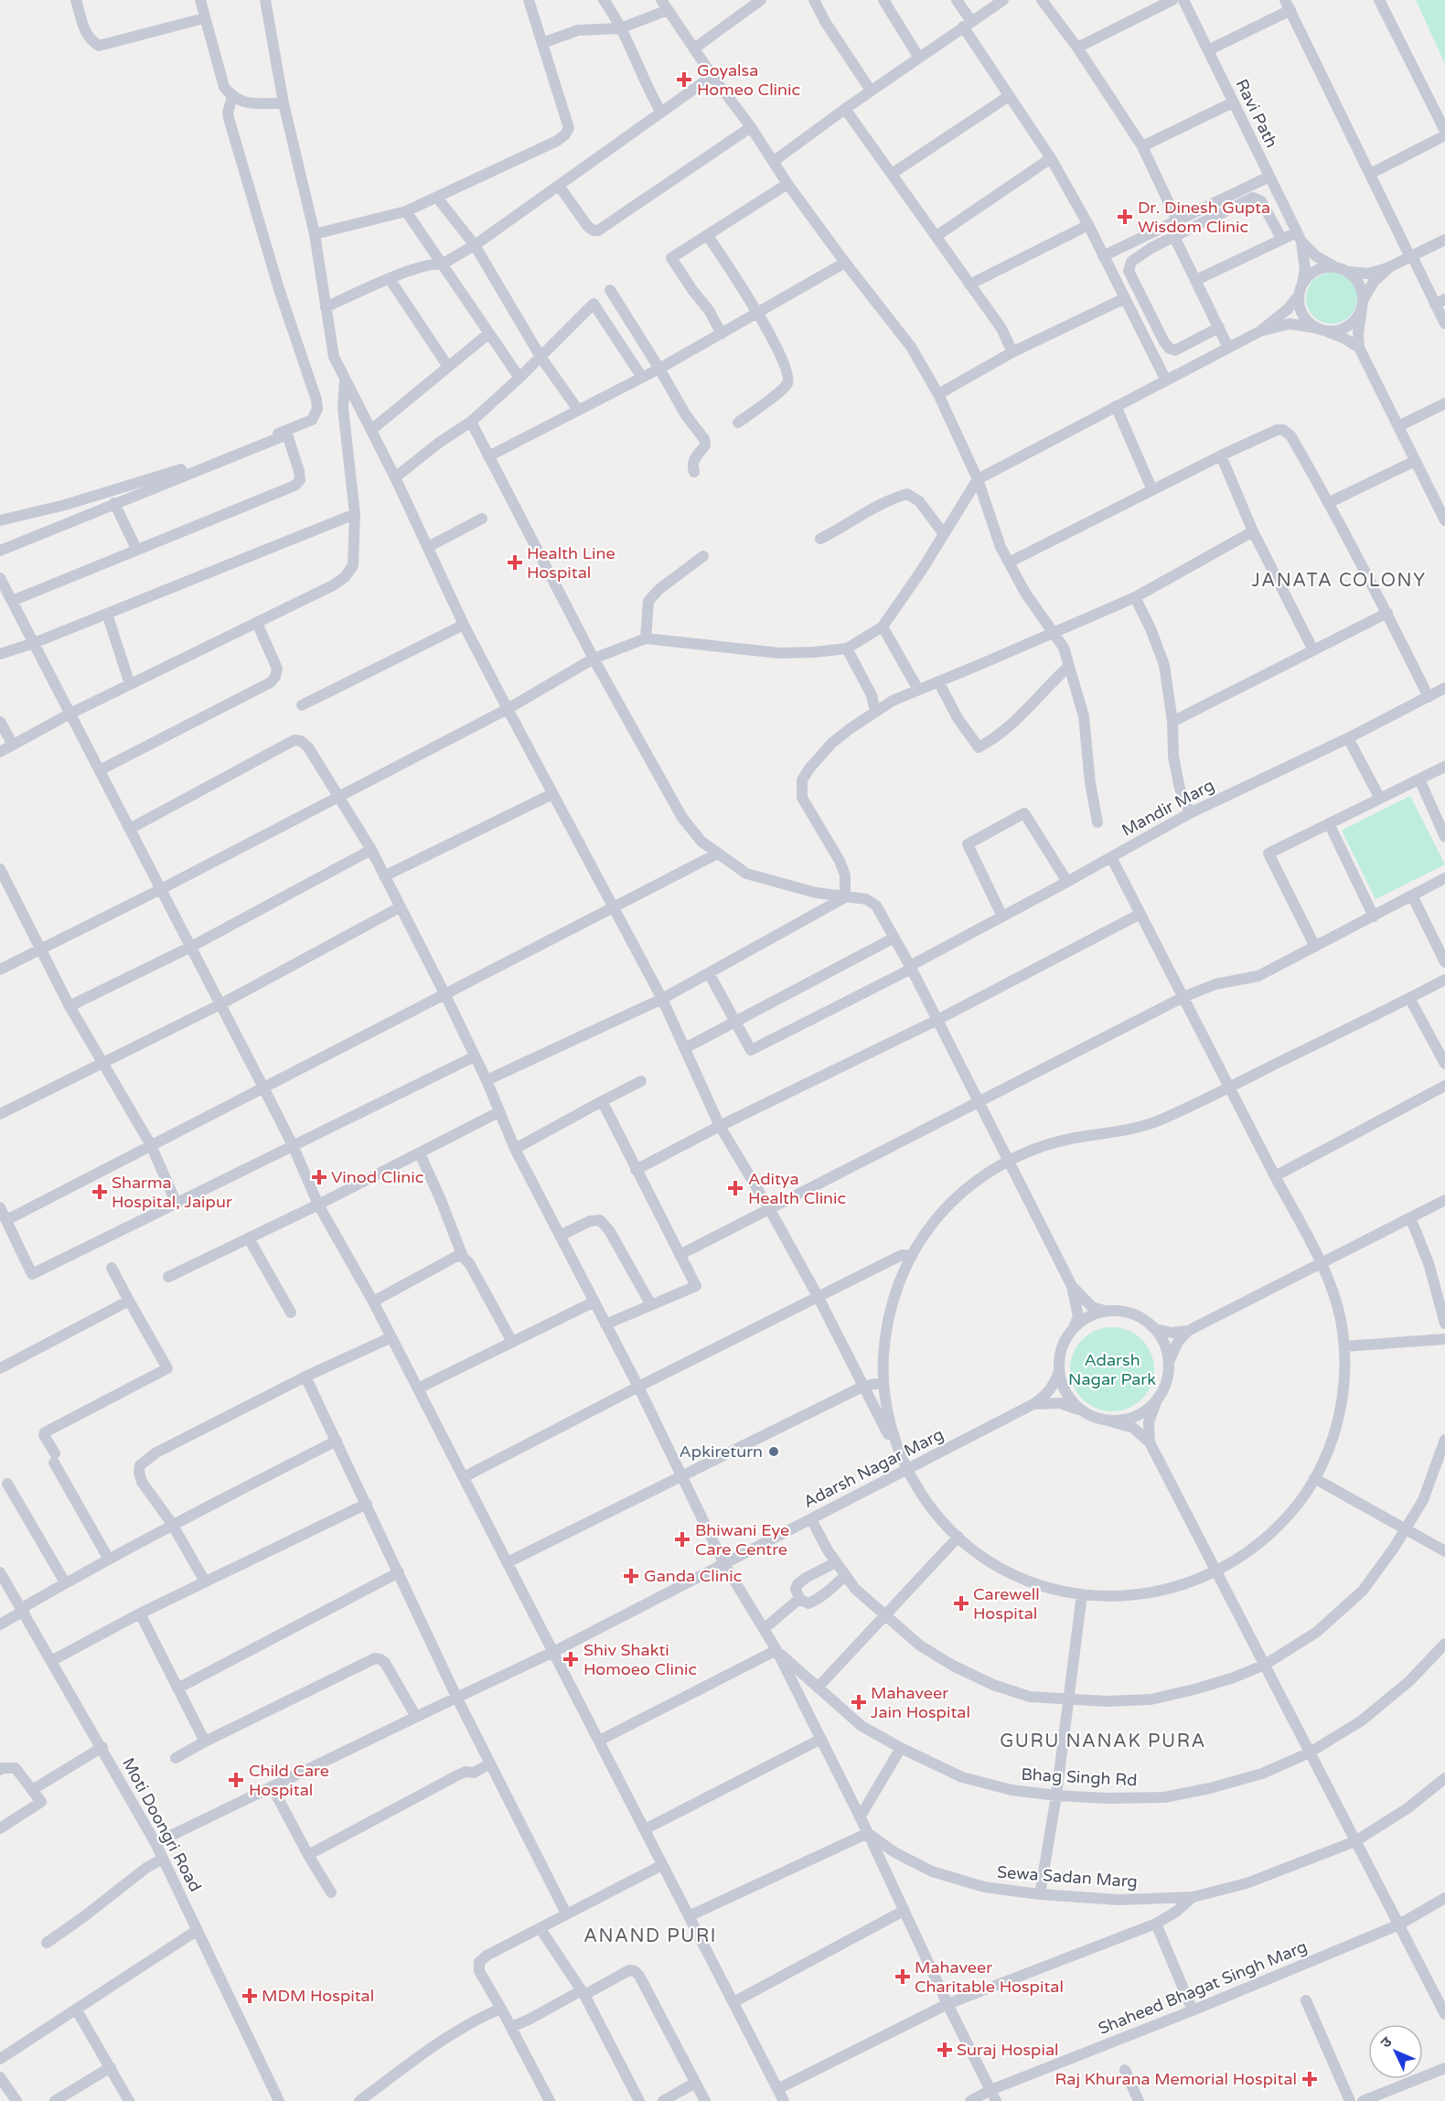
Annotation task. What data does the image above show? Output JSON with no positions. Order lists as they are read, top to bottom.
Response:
{
  "streets": {
    "street": [
      "Ravi Path",
      "Mandir Marg",
      "Adarsh Nagar Marg",
      "Bhag Singh Rd",
      "Moti Doongri Road",
      "Sewa Sadan Marg",
      "Shaheed Bhagat Singh Marg"
    ]
  },
  "crossings": [
    ["Adarsh Nagar Marg", "Moti Doongri Road"]
  ],
  "districts": ["JANATA COLONY", "GURU NANAK PURA", "ANAND PURI"],
  "parks": ["Adarsh Nagar Park"],
  "places": {
    "health": [
      "Goyalsa Homeo Clinic",
      "Dr. Dinesh Gupta Wisdom Clinic",
      "Health Line Hospital",
      "Vinod Clinic",
      "Aditya Health Clinic",
      "Sharma Hospital, Jaipur",
      "Bhiwani Eye Care Centre",
      "Ganda Clinic",
      "Carewell Hospital",
      "Shiv Shakti Homoeo Clinic",
      "Mahaveer Jain Hospital",
      "Child Care Hospital",
      "Mahaveer Charitable Hospital",
      "MDM Hospital",
      "Suraj Hospial",
      "Raj Khurana Memorial Hospital"
    ],
    "other": ["Apkireturn"]
  },
  "north": "top left"
}
